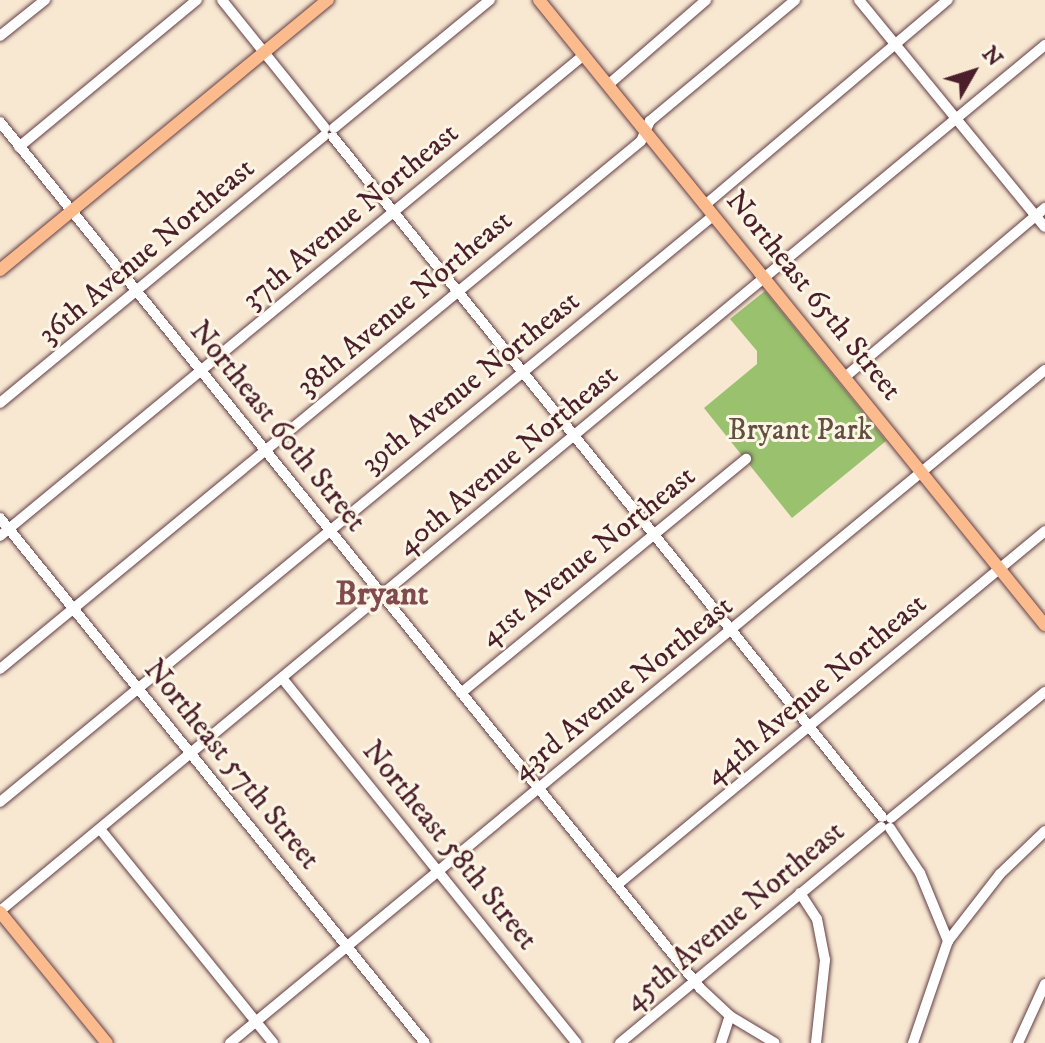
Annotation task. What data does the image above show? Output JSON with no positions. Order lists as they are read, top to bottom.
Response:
{
  "streets": {
    "main road": ["Northeast 65th Street"],
    "street": [
      "37th Avenue Northeast",
      "36th Avenue Northeast",
      "38th Avenue Northeast",
      "39th Avenue Northeast",
      "Northeast 60th Street",
      "40th Avenue Northeast",
      "41st Avenue Northeast",
      "43rd Avenue Northeast",
      "44th Avenue Northeast",
      "Northeast 57th Street",
      "Northeast 58th Street",
      "45th Avenue Northeast"
    ]
  },
  "crossings": [
    ["37th Avenue Northeast", "Northeast 65th Street"],
    ["37th Avenue Northeast", "Northeast 60th Street"],
    ["37th Avenue Northeast", "Northeast 57th Street"],
    ["36th Avenue Northeast", "Northeast 60th Street"],
    ["Northeast 65th Street", "38th Avenue Northeast"],
    ["Northeast 65th Street", "39th Avenue Northeast"],
    ["Northeast 65th Street", "40th Avenue Northeast"],
    ["Northeast 65th Street", "43rd Avenue Northeast"],
    ["Northeast 65th Street", "44th Avenue Northeast"],
    ["38th Avenue Northeast", "Northeast 60th Street"],
    ["38th Avenue Northeast", "Northeast 57th Street"],
    ["39th Avenue Northeast", "Northeast 60th Street"],
    ["39th Avenue Northeast", "Northeast 57th Street"],
    ["Northeast 60th Street", "40th Avenue Northeast"],
    ["Northeast 60th Street", "41st Avenue Northeast"],
    ["Northeast 60th Street", "43rd Avenue Northeast"],
    ["Northeast 60th Street", "44th Avenue Northeast"],
    ["Northeast 60th Street", "45th Avenue Northeast"],
    ["40th Avenue Northeast", "Northeast 57th Street"],
    ["40th Avenue Northeast", "Northeast 58th Street"],
    ["43rd Avenue Northeast", "Northeast 57th Street"],
    ["43rd Avenue Northeast", "Northeast 58th Street"]
  ],
  "districts": ["Bryant"],
  "parks": ["Bryant Park"],
  "north": "top right"
}
